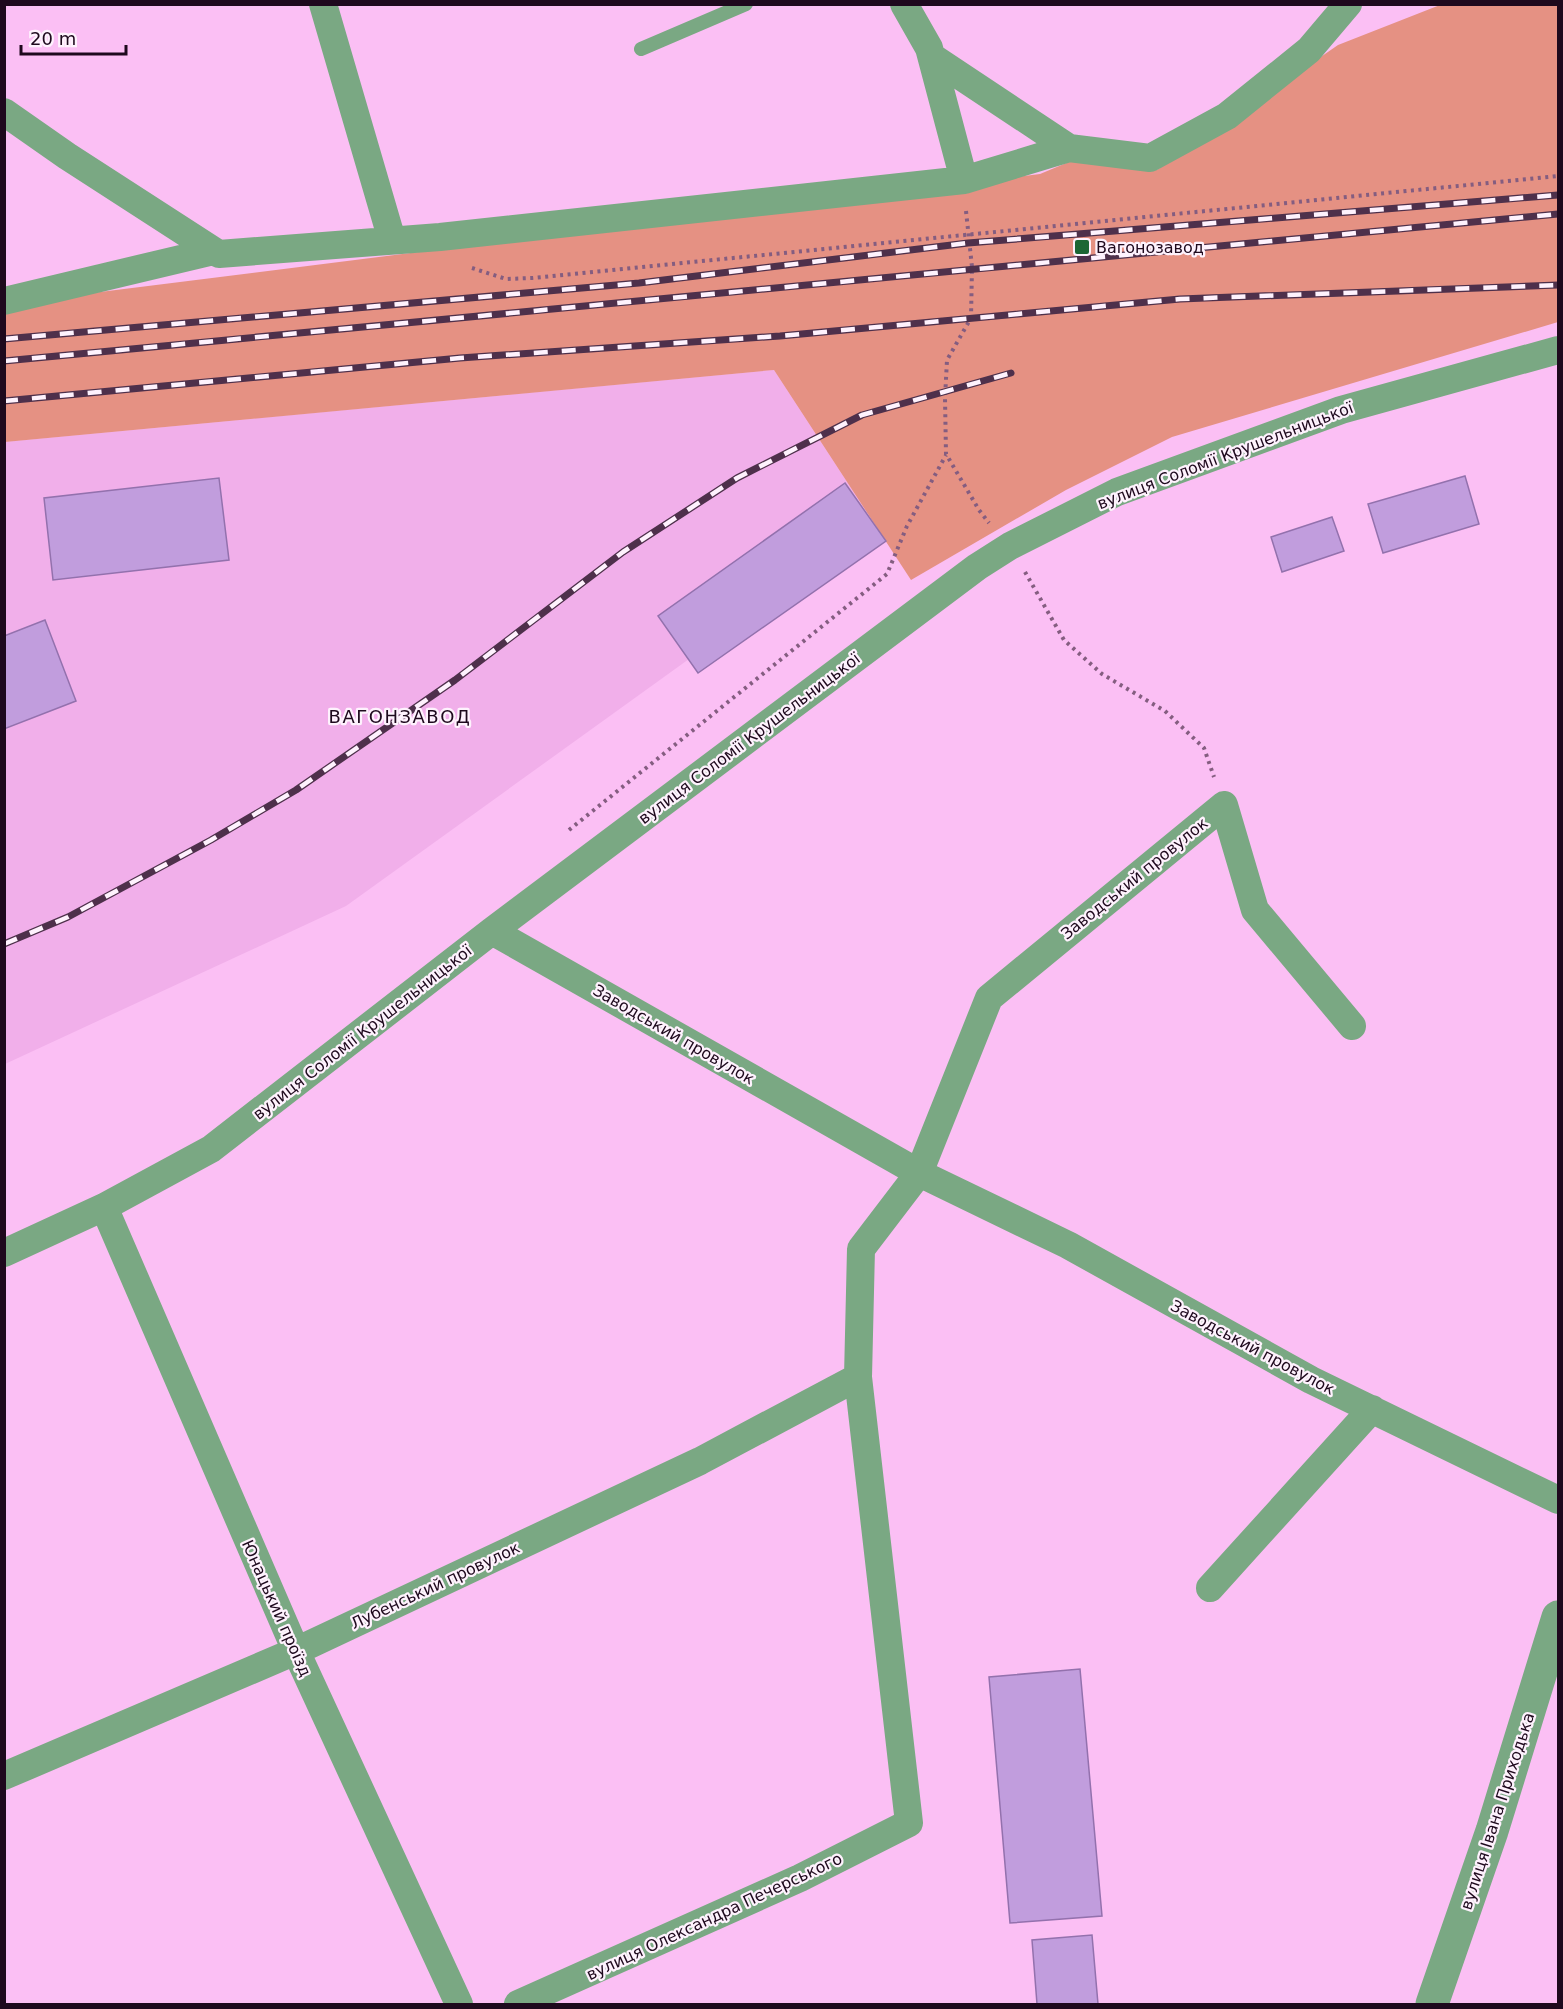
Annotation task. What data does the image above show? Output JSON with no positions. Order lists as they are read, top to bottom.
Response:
{
  "streets": {
    "street": [
      "вулиця Соломії Крушельницької",
      "Заводський провулок",
      "Лубенський провулок",
      "Юнацький проїзд",
      "вулиця Івана Приходька",
      "вулиця Олександра Печерського"
    ]
  },
  "crossings": [
    ["вулиця Соломії Крушельницької", "Заводський провулок"],
    ["вулиця Соломії Крушельницької", "Юнацький проїзд"],
    ["Лубенський провулок", "Юнацький проїзд"],
    ["Лубенський провулок", "вулиця Олександра Печерського"]
  ],
  "districts": ["ВАГОНЗАВОД"],
  "places": {
    "transit": ["Вагонозавод"]
  },
  "scale_bar": "20 m"
}
